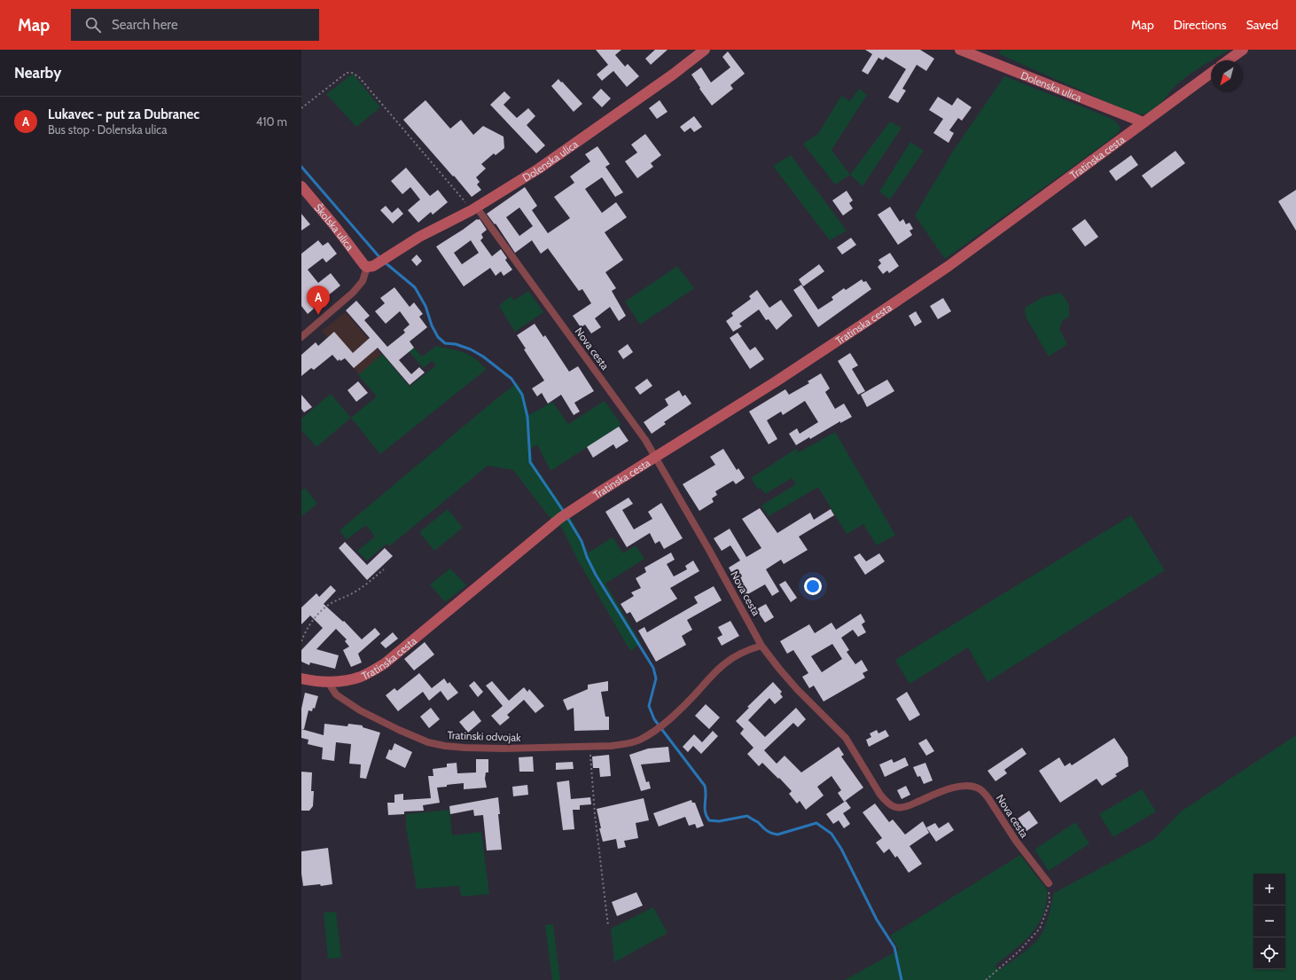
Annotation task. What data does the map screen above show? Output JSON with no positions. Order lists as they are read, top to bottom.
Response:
{
  "streets": {
    "main road": ["Dolenska ulica", "Tratinska cesta", "Školska ulica"],
    "street": ["Nova cesta", "Tratinski odvojak"]
  },
  "crossings": [
    ["Dolenska ulica", "Tratinska cesta"],
    ["Dolenska ulica", "Školska ulica"],
    ["Dolenska ulica", "Nova cesta"],
    ["Tratinska cesta", "Nova cesta"],
    ["Tratinska cesta", "Tratinski odvojak"],
    ["Nova cesta", "Tratinski odvojak"]
  ],
  "north": "bottom left",
  "page": {
    "header": "Map",
    "search": "Search here",
    "nav": ["Map", "Directions", "Saved"],
    "heading": "Nearby",
    "list": [
      {
        "mark": "A",
        "name": "Lukavec - put za Dubranec",
        "note": "Bus stop · Dolenska ulica",
        "value": "410 m"
      }
    ],
    "pins": "A",
    "map_buttons": ["+", "−"]
  }
}
